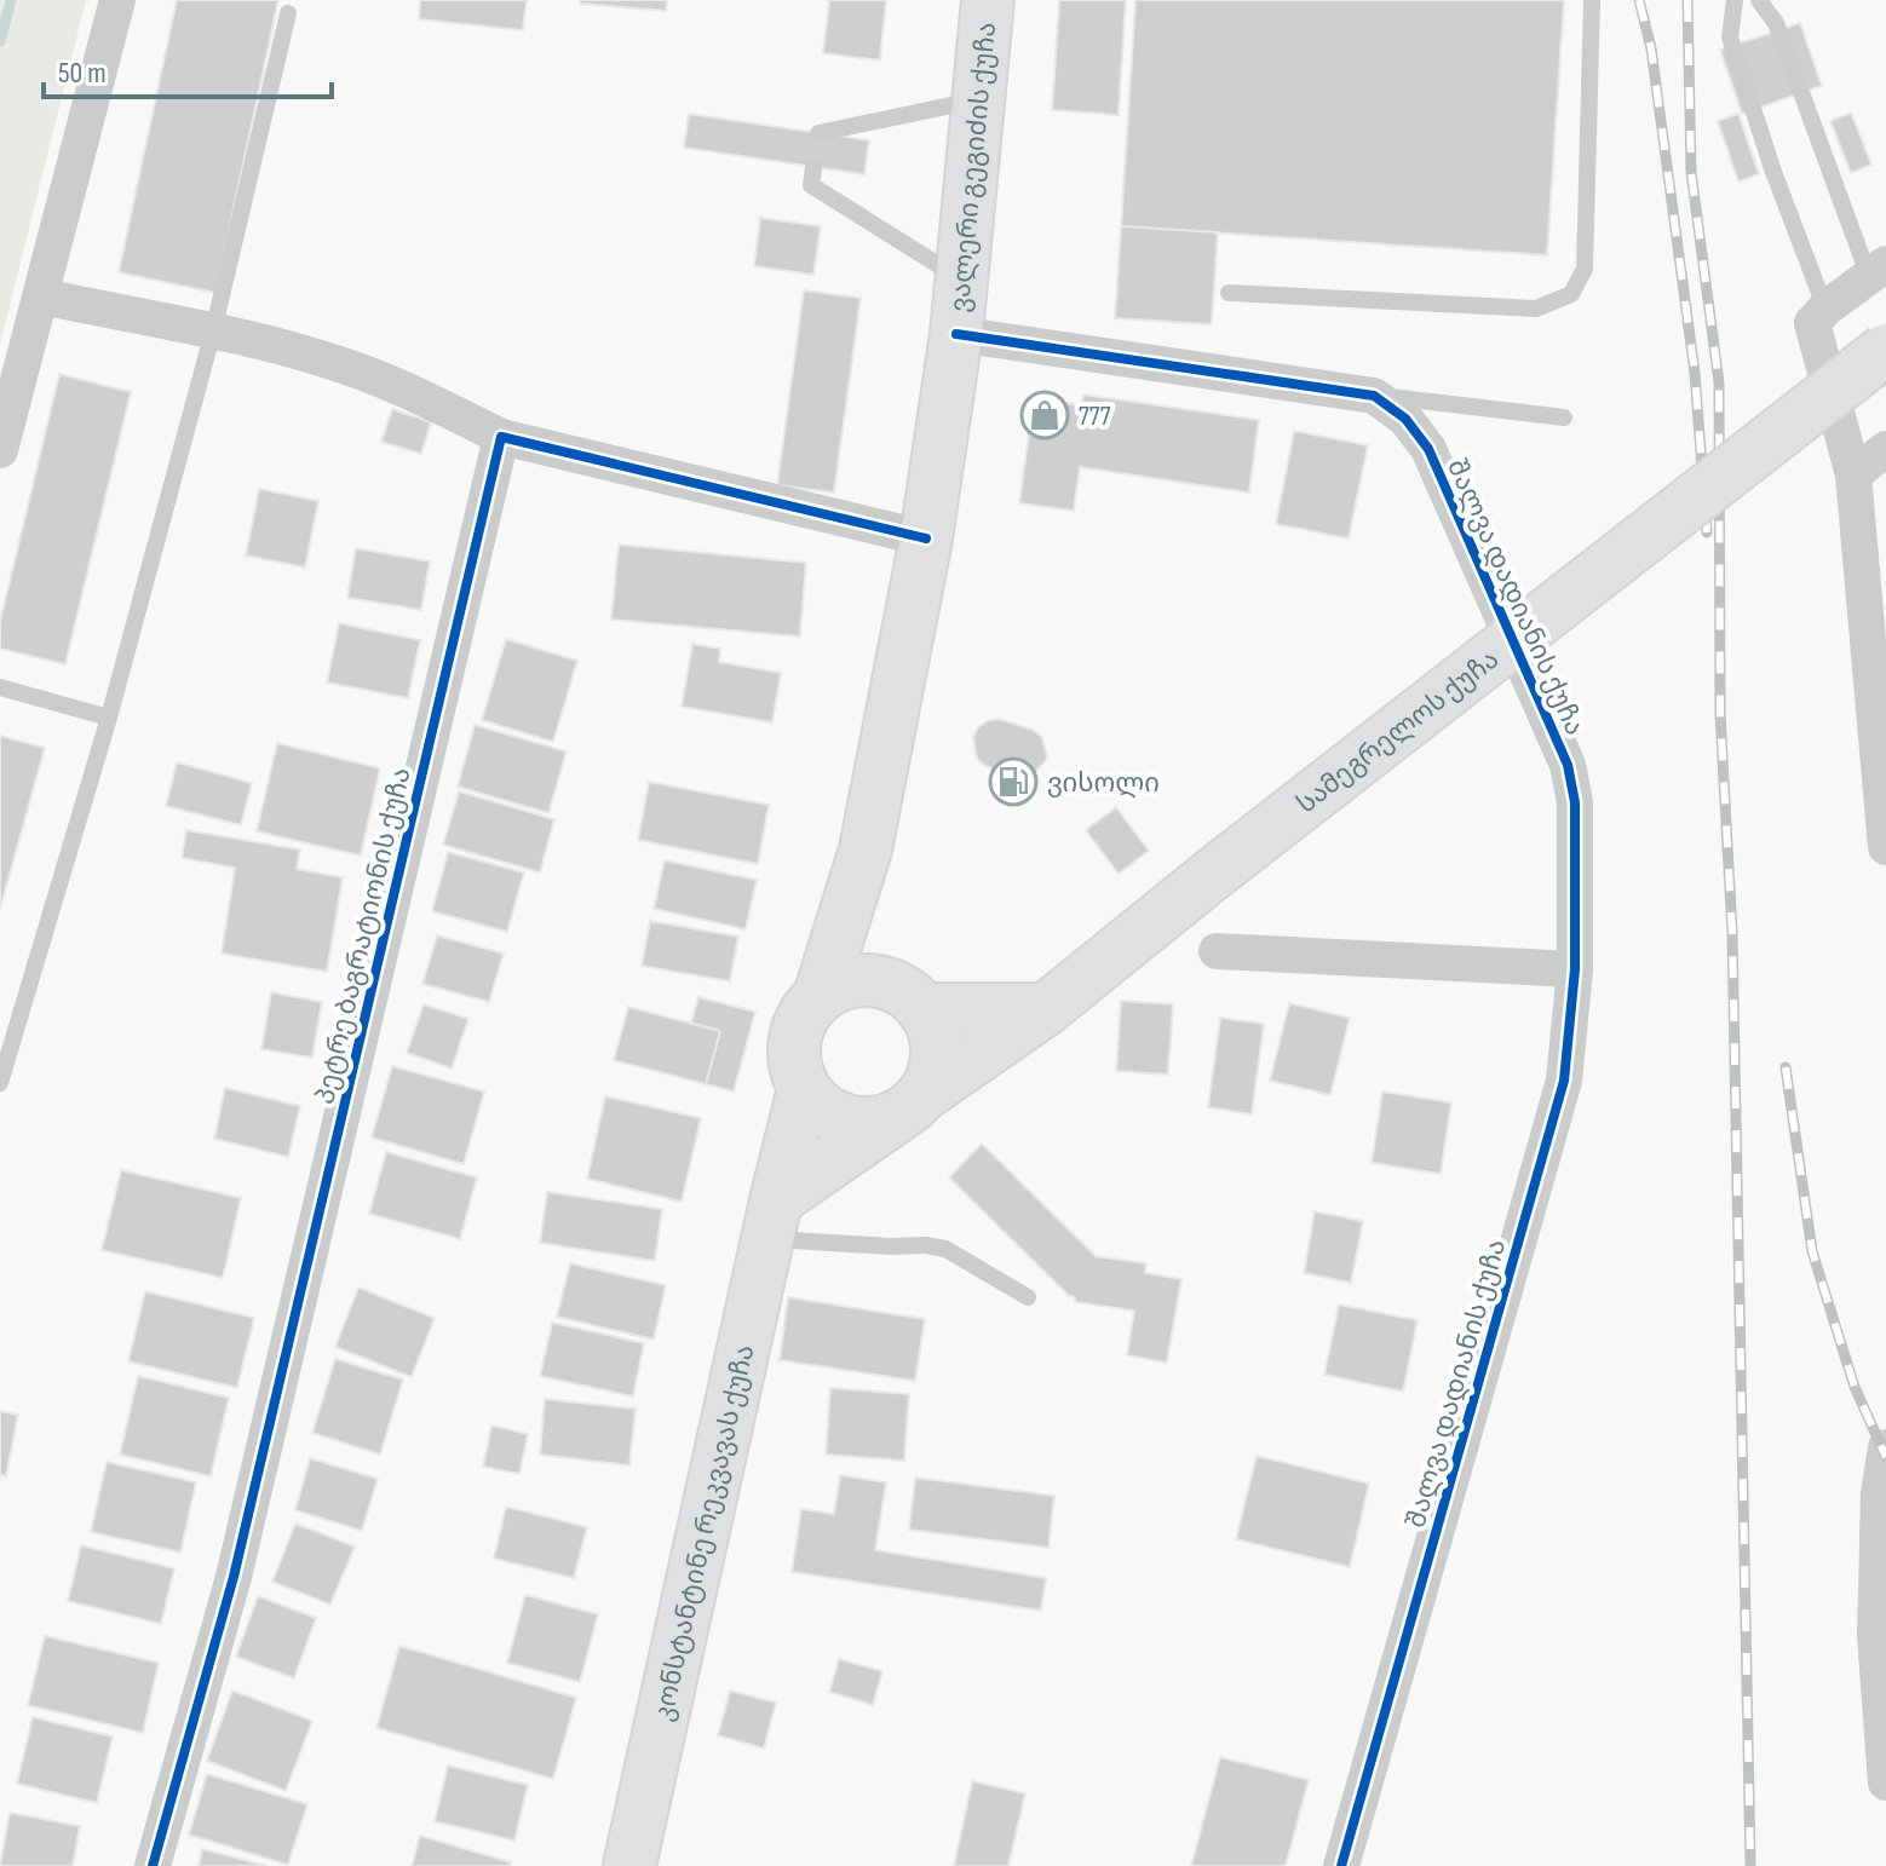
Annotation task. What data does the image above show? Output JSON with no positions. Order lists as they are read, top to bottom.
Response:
{
  "streets": {
    "main road": ["ვალერი გეგიძის ქუჩა", "სამეგრელოს ქუჩა", "კონსტანტინე რეკვავას ქუჩა"],
    "street": ["შალვა დადიანის ქუჩა", "პეტრე ბაგრატიონის ქუჩა"]
  },
  "crossings": [
    ["ვალერი გეგიძის ქუჩა", "სამეგრელოს ქუჩა"],
    ["ვალერი გეგიძის ქუჩა", "კონსტანტინე რეკვავას ქუჩა"],
    ["სამეგრელოს ქუჩა", "კონსტანტინე რეკვავას ქუჩა"]
  ],
  "places": {
    "shop": ["777"],
    "fuel station": ["ვისოლი"]
  },
  "scale_bar": "50 m"
}
